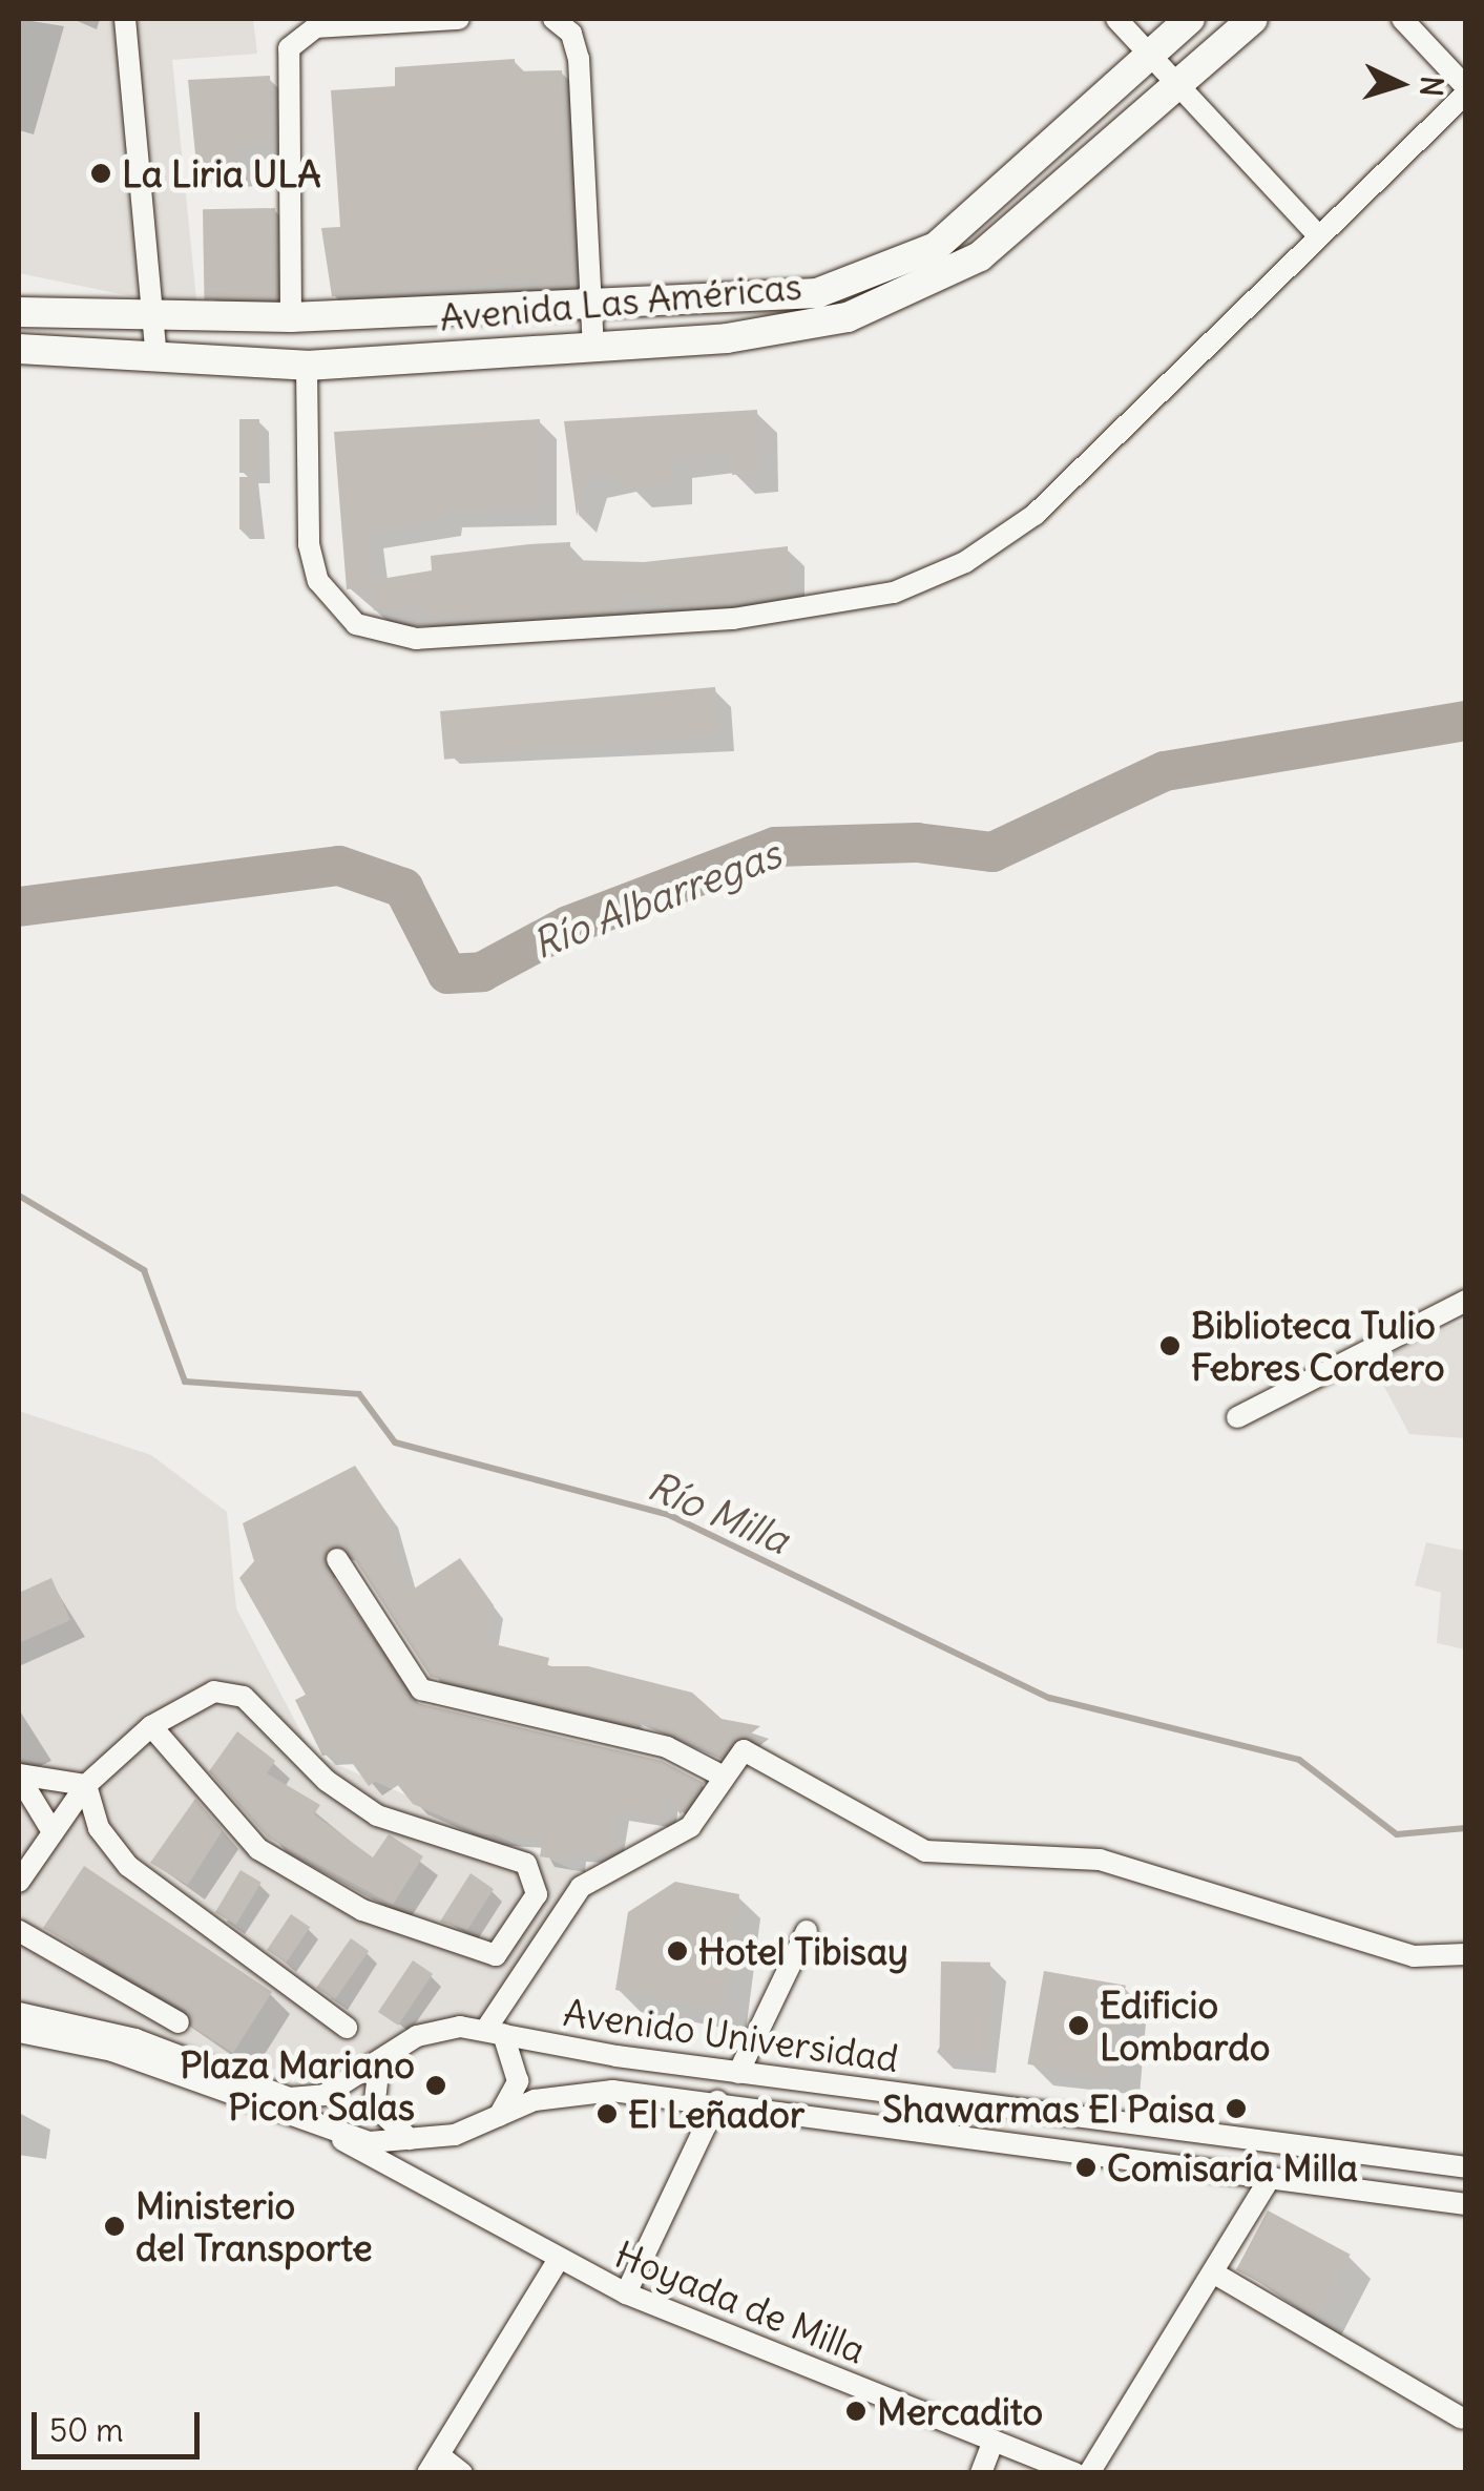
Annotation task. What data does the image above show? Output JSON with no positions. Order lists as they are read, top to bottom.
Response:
{
  "streets": {
    "street": ["Avenida Las Américas", "Avenido Universidad", "Hoyada de Milla"]
  },
  "water": ["Río Albarregas", "Río Milla"],
  "places": [
    "La Liria ULA",
    "Biblioteca Tulio Febres Cordero",
    "Hotel Tibisay",
    "Edificio Lombardo",
    "Plaza Mariano Picon Salas",
    "Shawarmas El Paisa",
    "El Leñador",
    "Comisaría Milla",
    "Ministerio del Transporte",
    "Mercadito"
  ],
  "scale_bar": "50 m",
  "north": "right"
}
